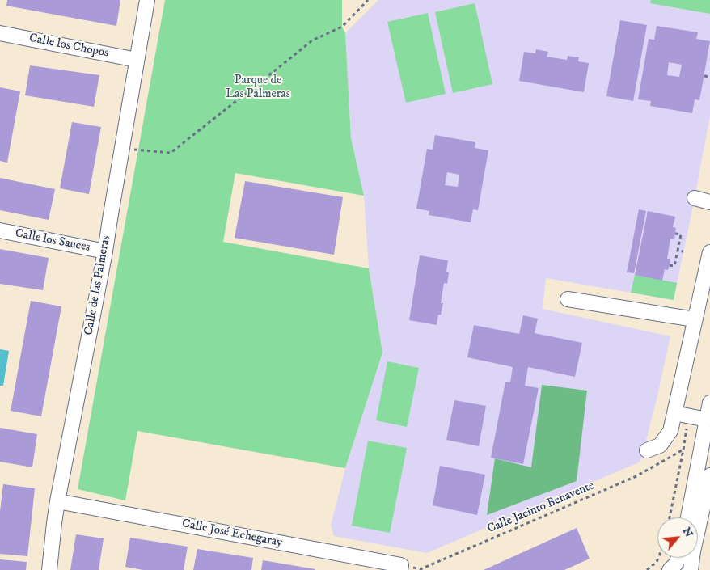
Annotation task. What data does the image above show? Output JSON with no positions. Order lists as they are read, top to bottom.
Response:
{
  "streets": {
    "street": [
      "Calle los Chopos",
      "Calle los Sauces",
      "Calle de las Palmeras",
      "Calle José Echegaray"
    ],
    "path": ["Calle Jacinto Benavente"]
  },
  "crossings": [
    ["Calle los Chopos", "Calle de las Palmeras"],
    ["Calle los Sauces", "Calle de las Palmeras"],
    ["Calle de las Palmeras", "Calle José Echegaray"],
    ["Calle Jacinto Benavente", "Calle José Echegaray"]
  ],
  "parks": ["Parque de Las Palmeras"],
  "north": "top right"
}
